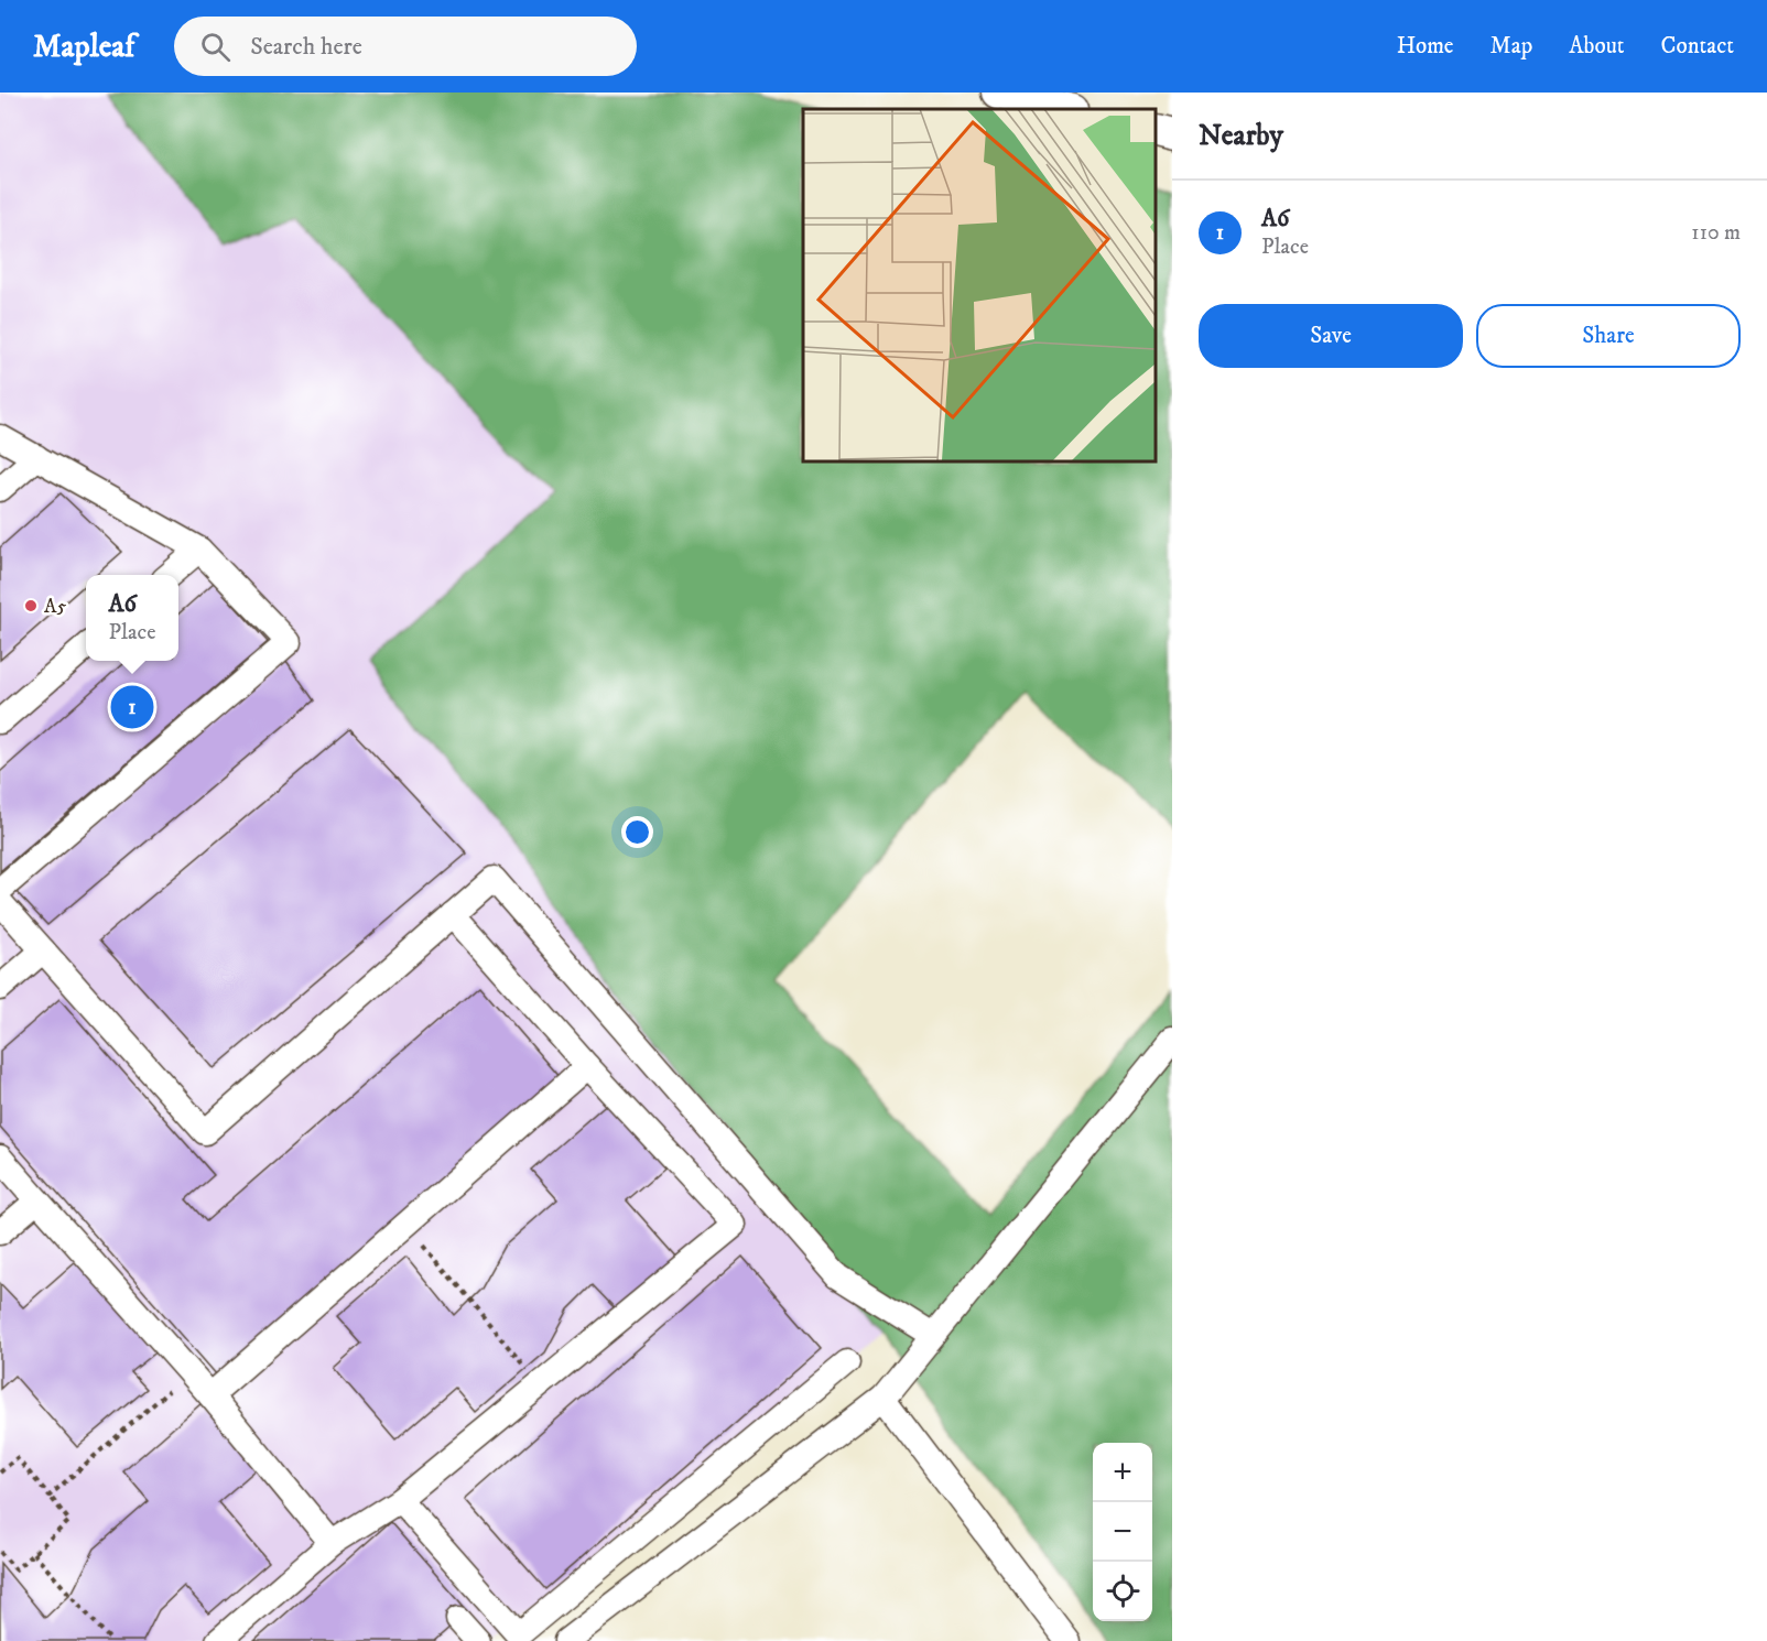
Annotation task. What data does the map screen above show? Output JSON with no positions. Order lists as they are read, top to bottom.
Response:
{
  "places": ["A5"],
  "page": {
    "header": "Mapleaf",
    "search": "Search here",
    "nav": [
      "Home",
      "Map",
      "About",
      "Contact"
    ],
    "heading": "Nearby",
    "list": [
      {
        "mark": "1",
        "name": "A6",
        "note": "Place",
        "value": "110 m"
      }
    ],
    "buttons": ["Save", "Share"],
    "popup": ["A6", "Place"],
    "pins": "1",
    "map_buttons": ["+", "−"]
  }
}
